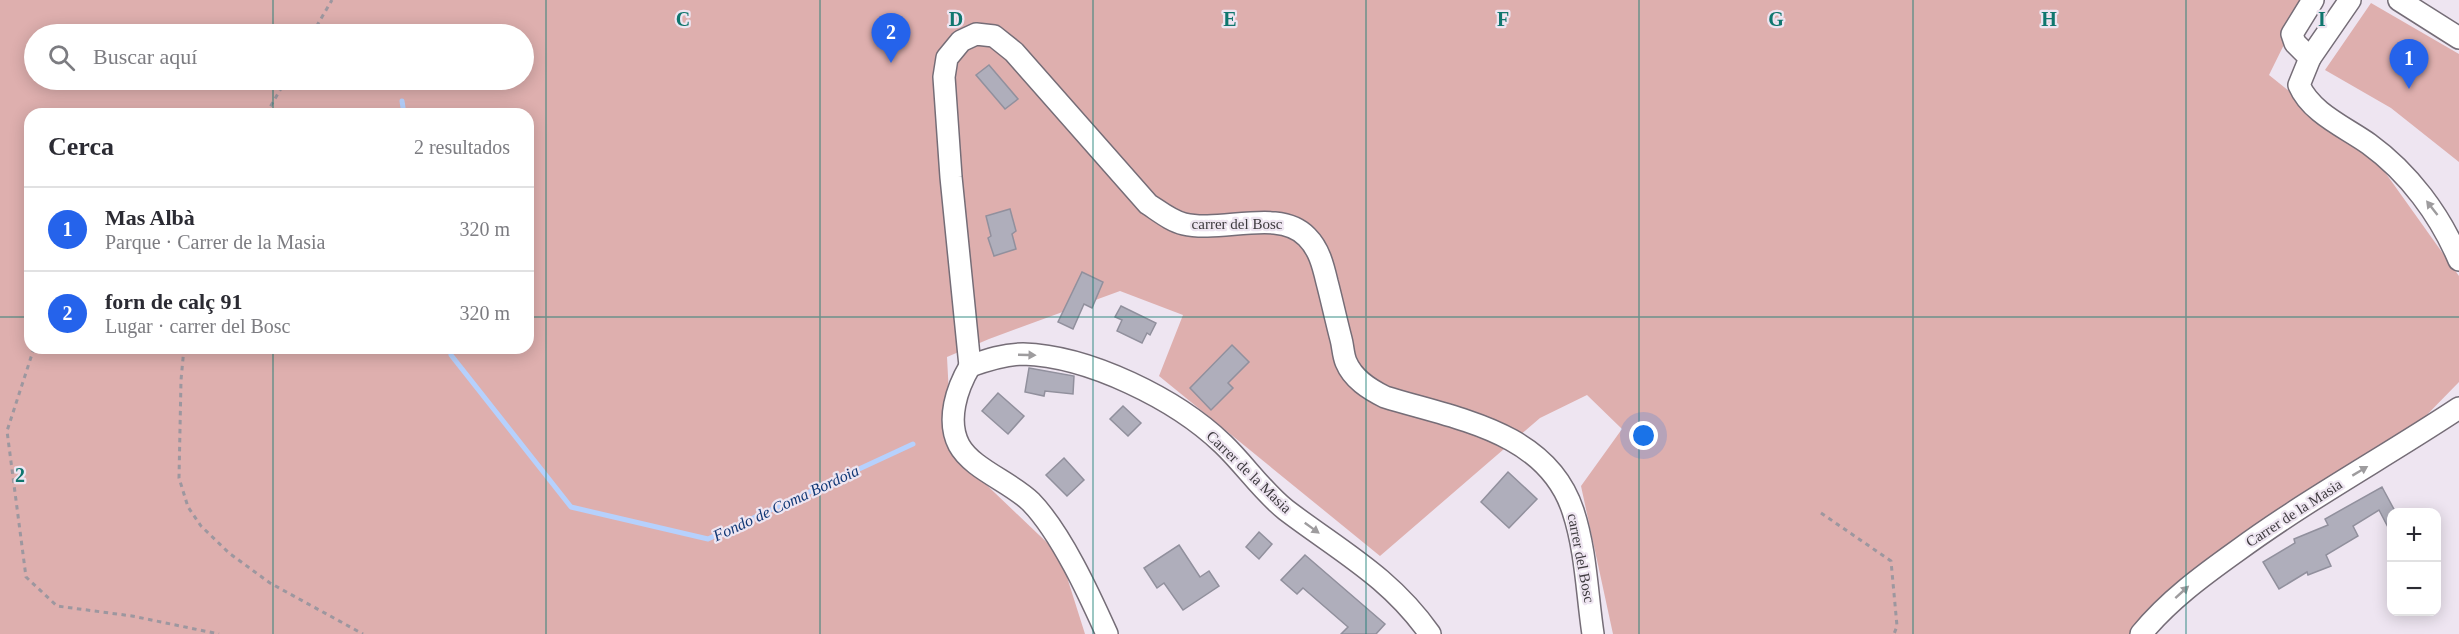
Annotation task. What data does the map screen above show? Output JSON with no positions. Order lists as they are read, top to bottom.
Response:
{
  "streets": {
    "street": ["carrer del Bosc", "Carrer de la Masia"]
  },
  "crossings": [
    ["carrer del Bosc", "Carrer de la Masia"]
  ],
  "one_way": ["Carrer de la Masia"],
  "water": ["Fondo de Coma Bordoia"],
  "page": {
    "pins": ["2", "1"],
    "search": "Buscar aquí",
    "heading": ["Cerca", "2 resultados"],
    "list": [
      {
        "mark": "1",
        "name": "Mas Albà",
        "note": "Parque · Carrer de la Masia",
        "value": "320 m"
      },
      {
        "mark": "2",
        "name": "forn de calç 91",
        "note": "Lugar · carrer del Bosc",
        "value": "320 m"
      }
    ],
    "map_buttons": ["+", "−"]
  },
  "grid": {
    "columns": [
      "C",
      "D",
      "E",
      "F",
      "G",
      "H",
      "I"
    ],
    "rows": ["2"]
  }
}
